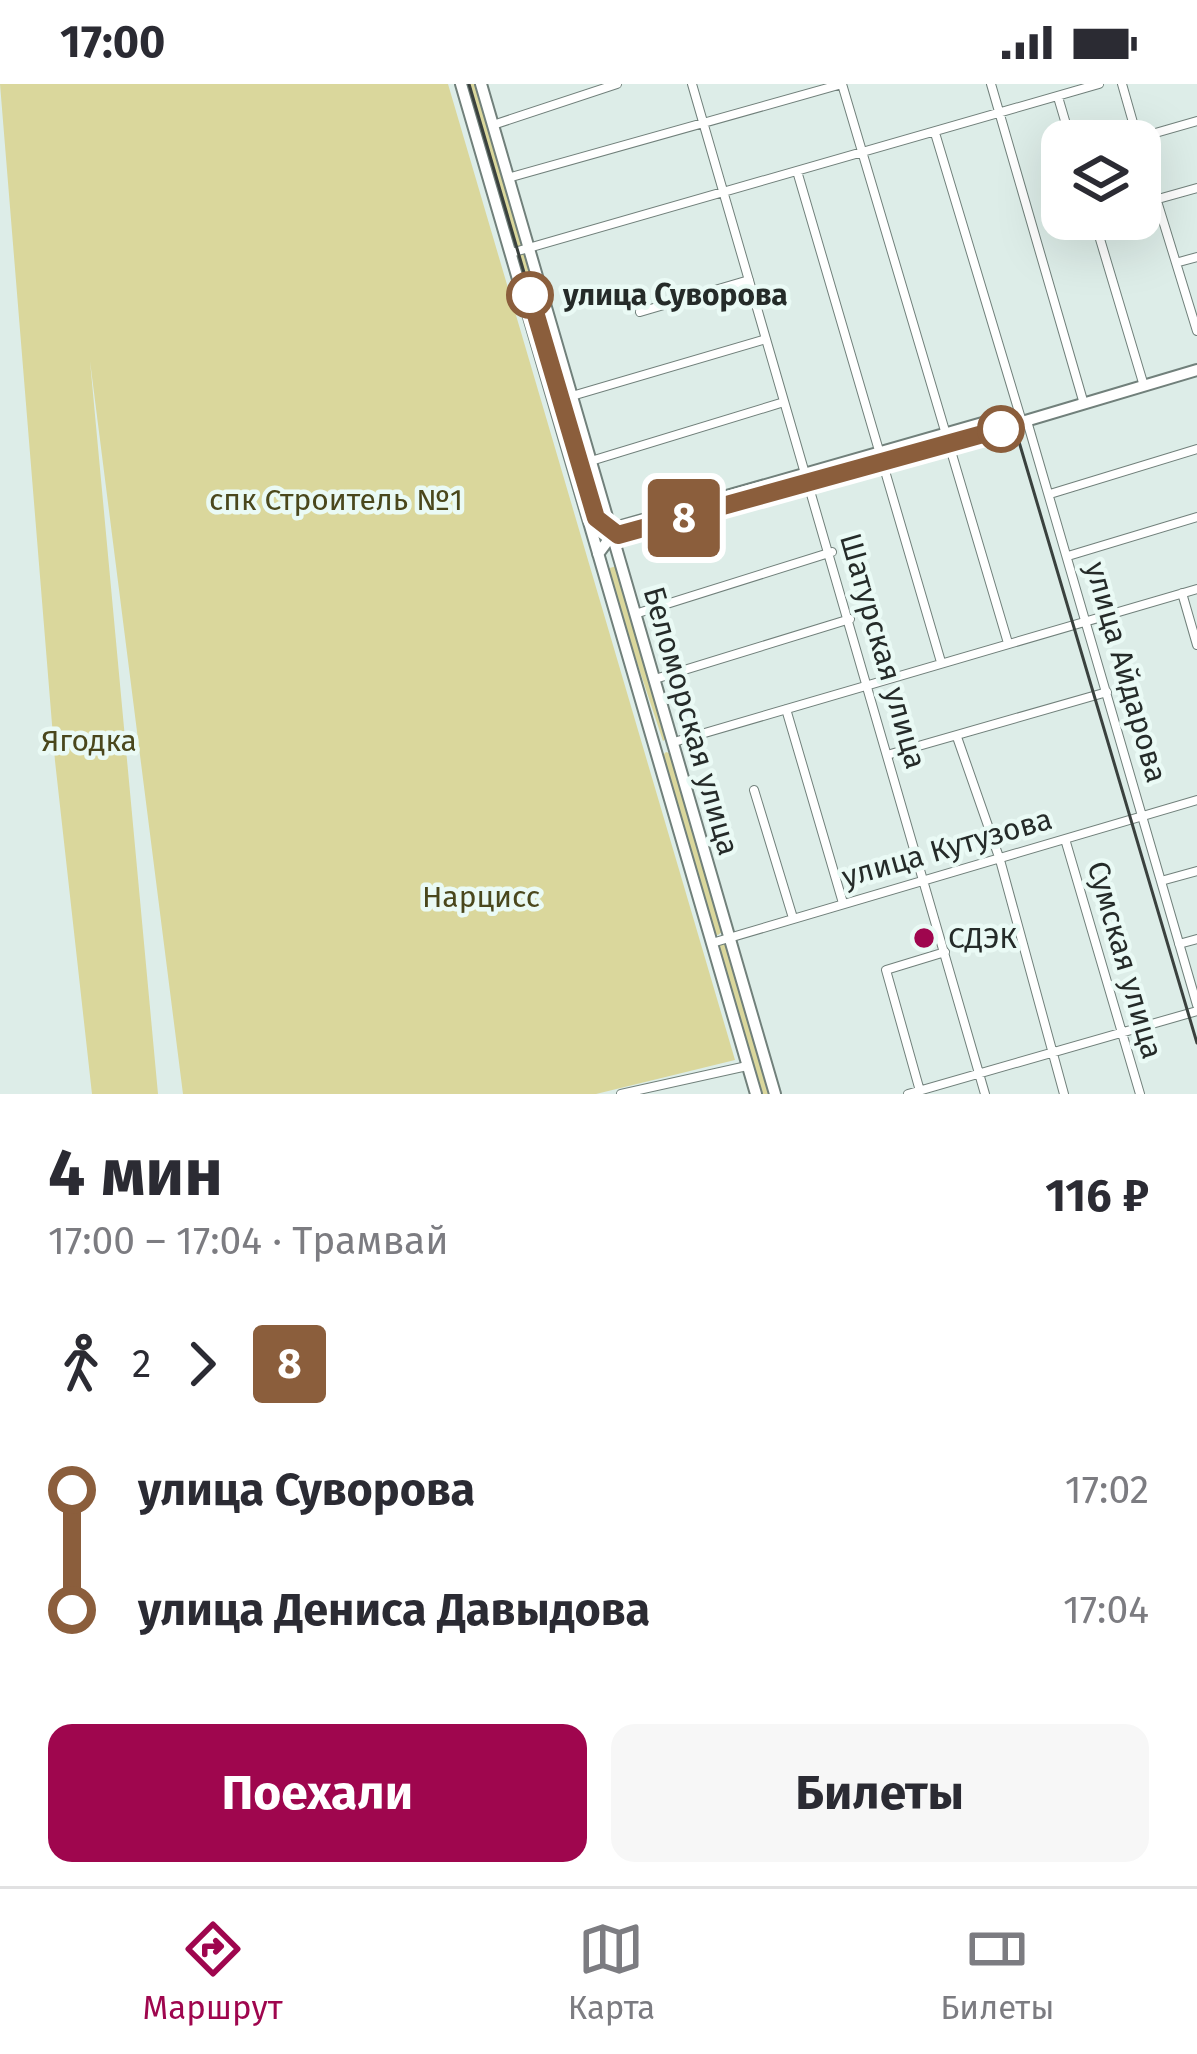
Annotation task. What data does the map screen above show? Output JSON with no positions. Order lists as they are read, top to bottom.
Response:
{
  "streets": {
    "main road": ["Беломорская улица"],
    "street": [
      "Шатурская улица",
      "улица Айдарова",
      "улица Кутузова",
      "Сумская улица"
    ]
  },
  "crossings": [
    ["Шатурская улица", "улица Кутузова"],
    ["улица Айдарова", "улица Кутузова"],
    ["Беломорская улица", "улица Кутузова"],
    ["улица Кутузова", "Сумская улица"]
  ],
  "parks": ["спк Строитель №1", "Ягодка", "Нарцисс"],
  "places": ["улица Суворова", "СДЭК"],
  "lines": ["tram line 8"],
  "page": {
    "status": "17:00",
    "on_map": "8",
    "heading": ["4 мин", "17:00 – 17:04 · Трамвай", "116 ₽"],
    "legs": ["2", "8"],
    "list": [
      {
        "name": "улица Суворова",
        "value": "17:02"
      },
      {
        "name": "улица Дениса Давыдова",
        "value": "17:04"
      }
    ],
    "buttons": ["Поехали", "Билеты"],
    "tabs": ["Маршрут", "Карта", "Билеты"]
  }
}
